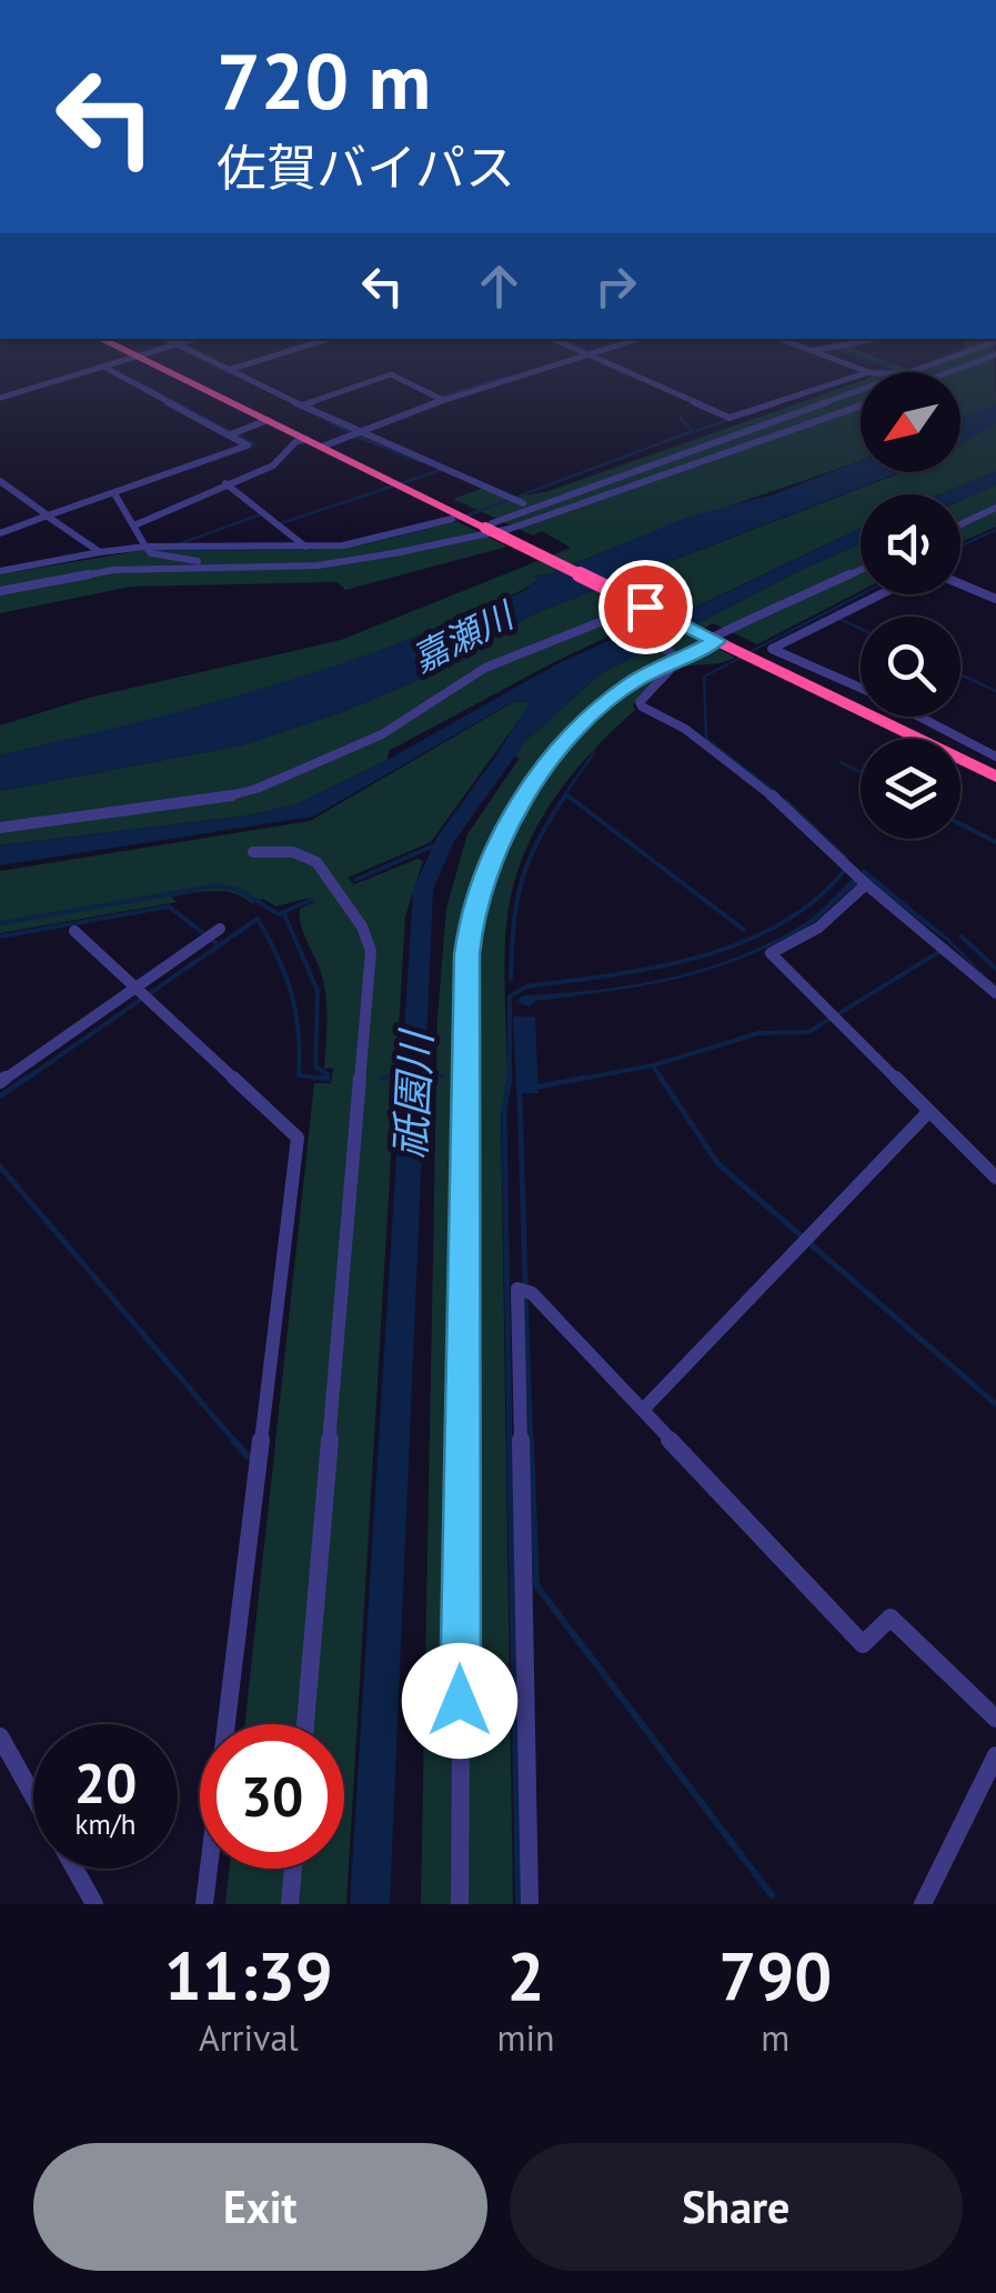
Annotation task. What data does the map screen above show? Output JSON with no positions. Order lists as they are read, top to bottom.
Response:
{
  "water": ["嘉瀬川", "祇園川"],
  "north": "bottom left",
  "page": {
    "turn": ["720 m", "佐賀バイパス"],
    "speed": "20 km/h",
    "limit": "30",
    "eta": [
      "11:39",
      "Arrival",
      "2",
      "min",
      "790",
      "m"
    ],
    "buttons": ["Exit", "Share"]
  }
}
